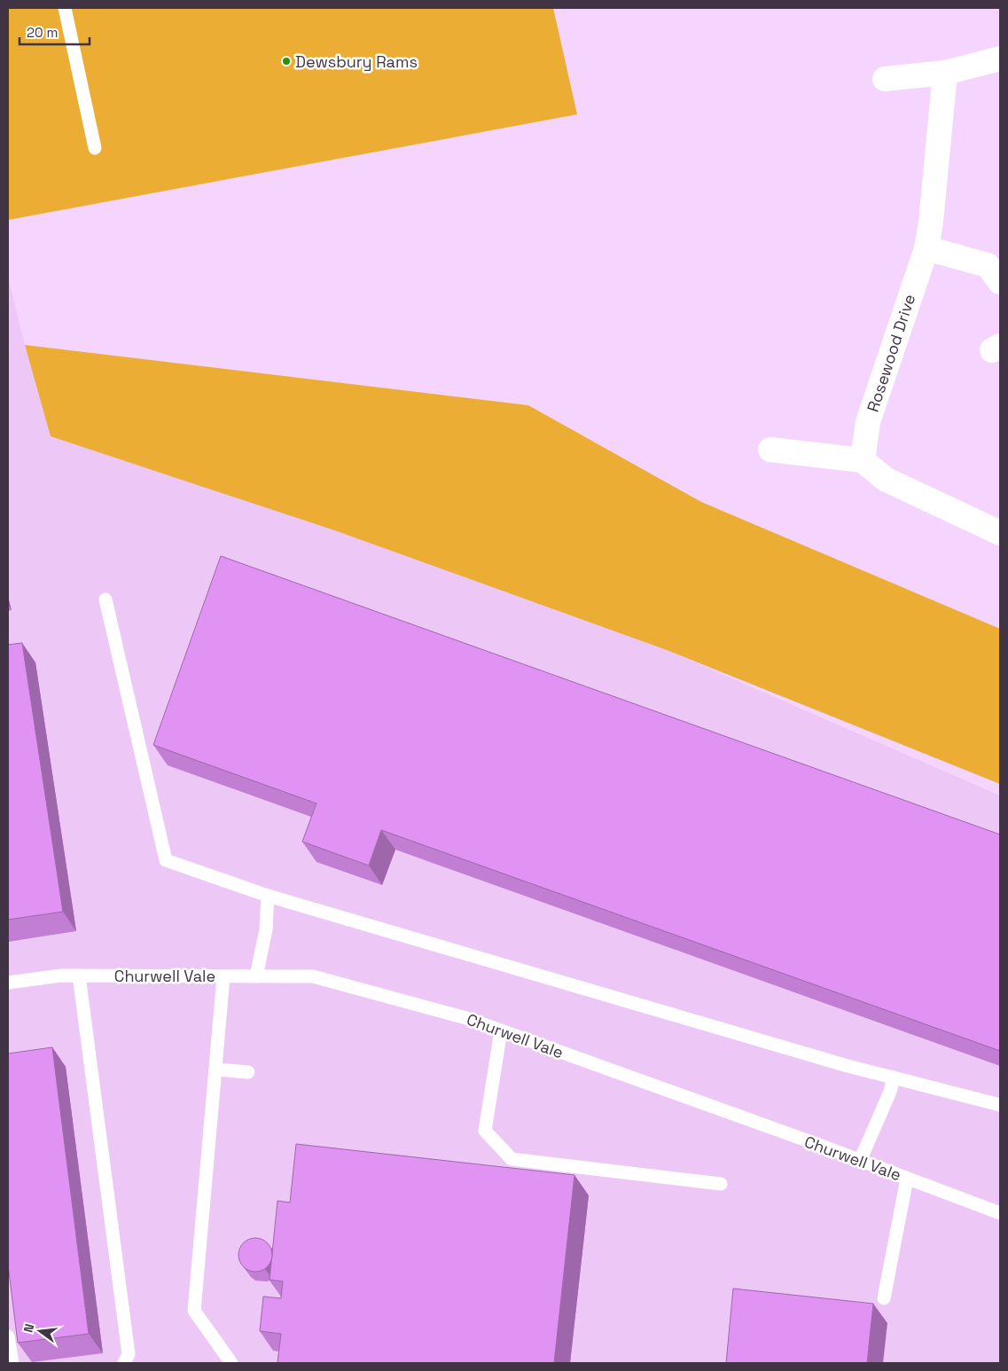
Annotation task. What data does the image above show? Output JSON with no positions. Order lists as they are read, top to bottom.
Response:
{
  "streets": {
    "street": ["Rosewood Drive"],
    "lane": ["Churwell Vale"]
  },
  "places": ["Dewsbury Rams"],
  "scale_bar": "20 m",
  "north": "left"
}
